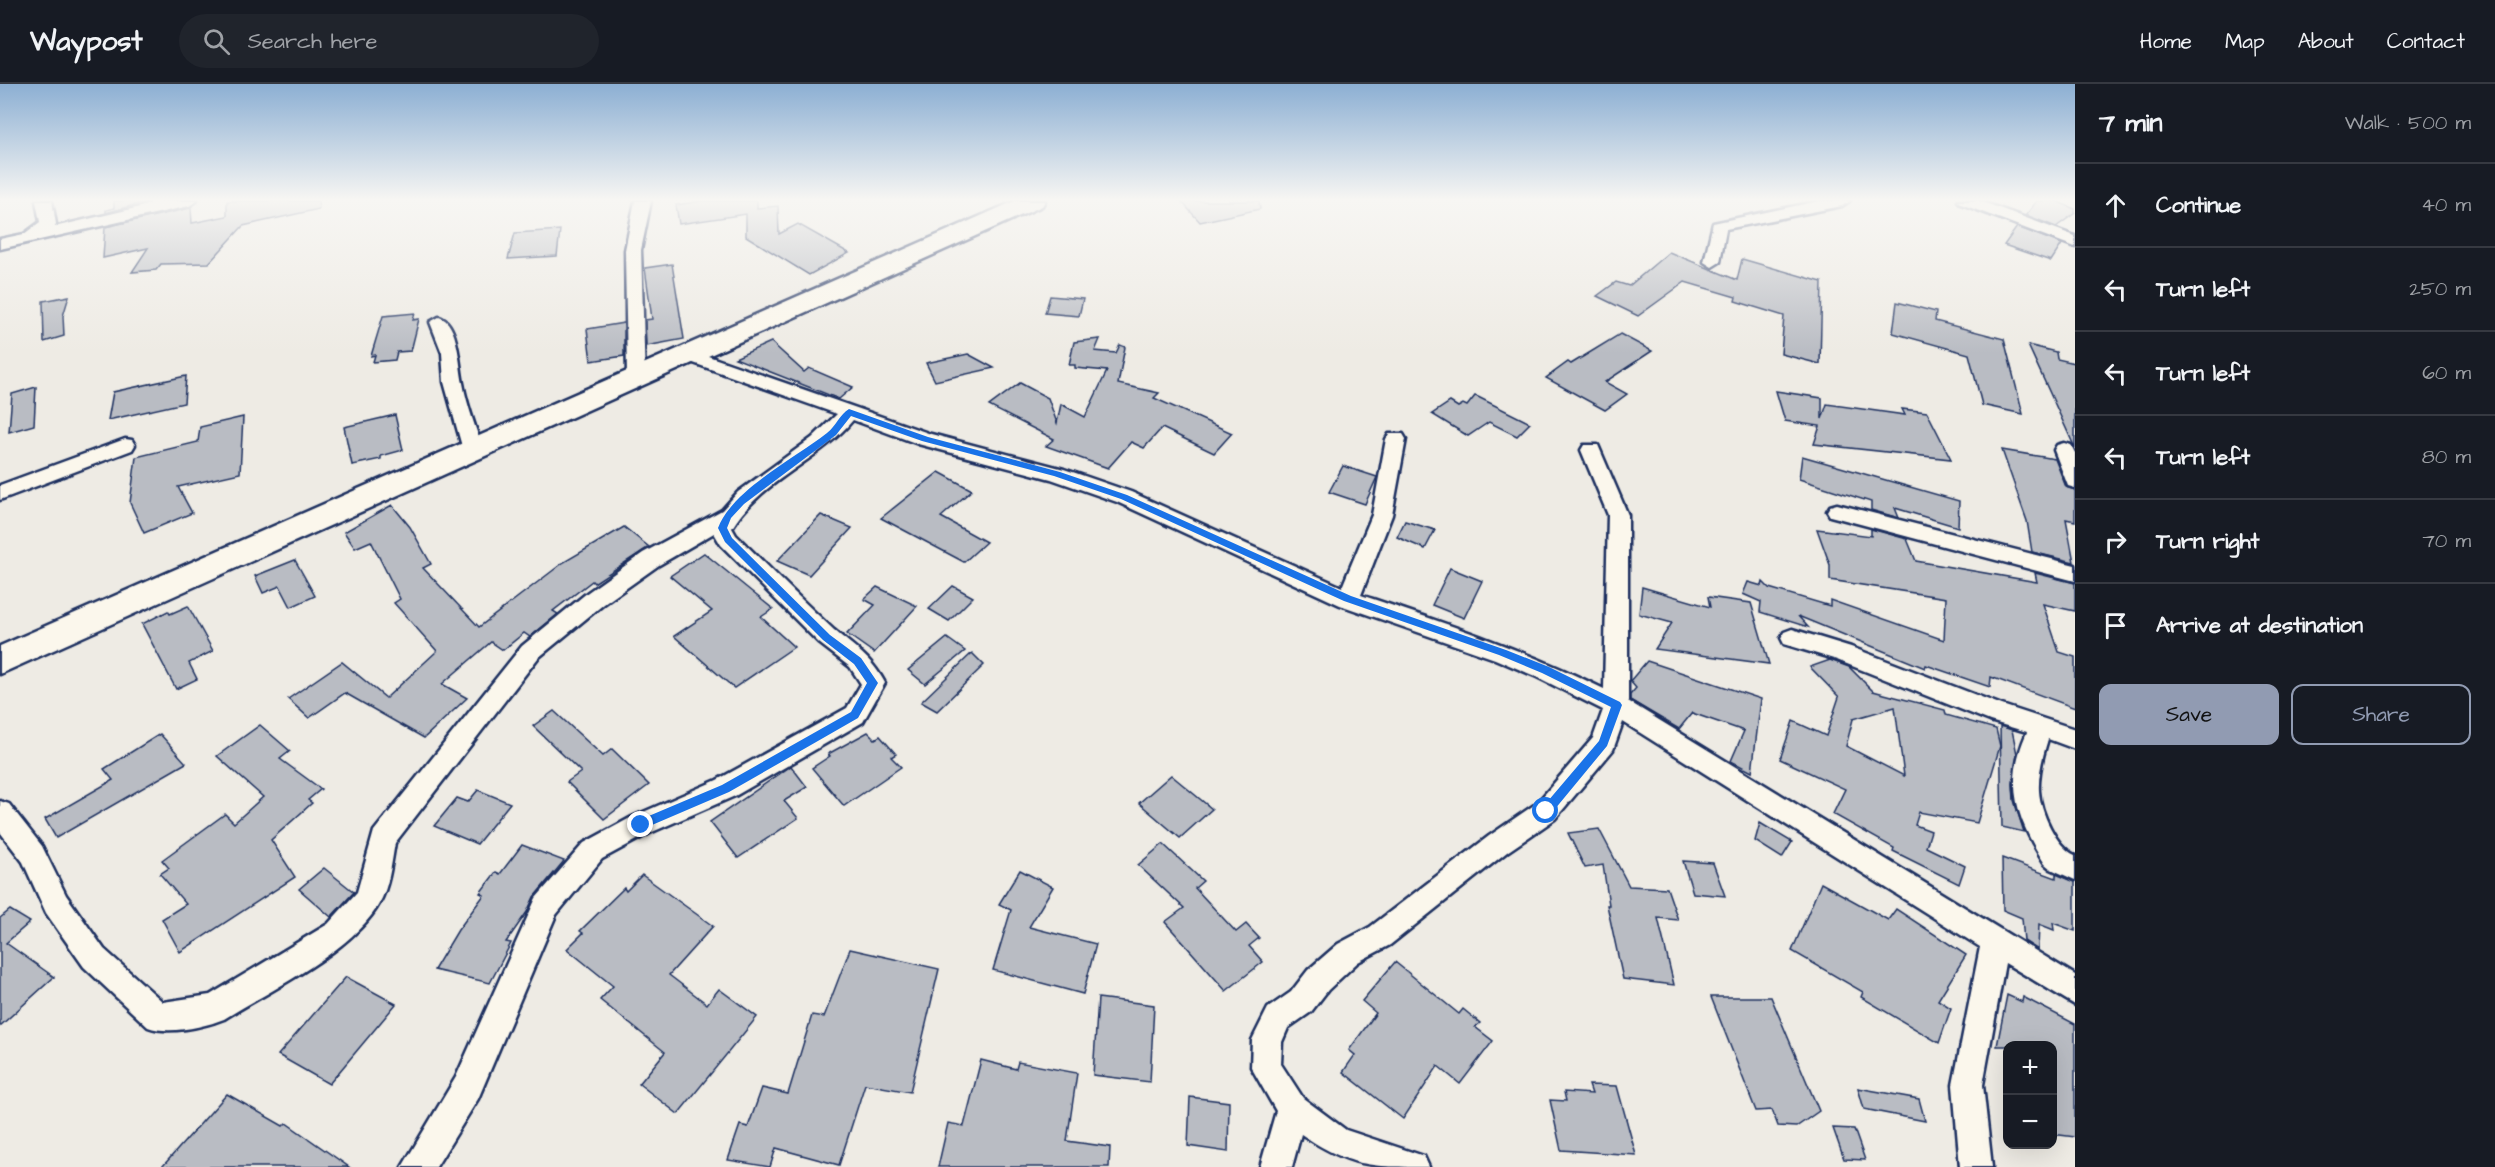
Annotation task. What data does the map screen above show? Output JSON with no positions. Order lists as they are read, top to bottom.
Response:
{
  "page": {
    "header": "Waypost",
    "search": "Search here",
    "nav": [
      "Home",
      "Map",
      "About",
      "Contact"
    ],
    "heading": ["7 min", "Walk · 500 m"],
    "list": [
      ["Continue", "40 m"],
      ["Turn left", "250 m"],
      ["Turn left", "60 m"],
      ["Turn left", "80 m"],
      ["Turn right", "70 m"],
      "Arrive at destination"
    ],
    "buttons": ["Save", "Share"],
    "map_buttons": ["+", "−"]
  }
}
